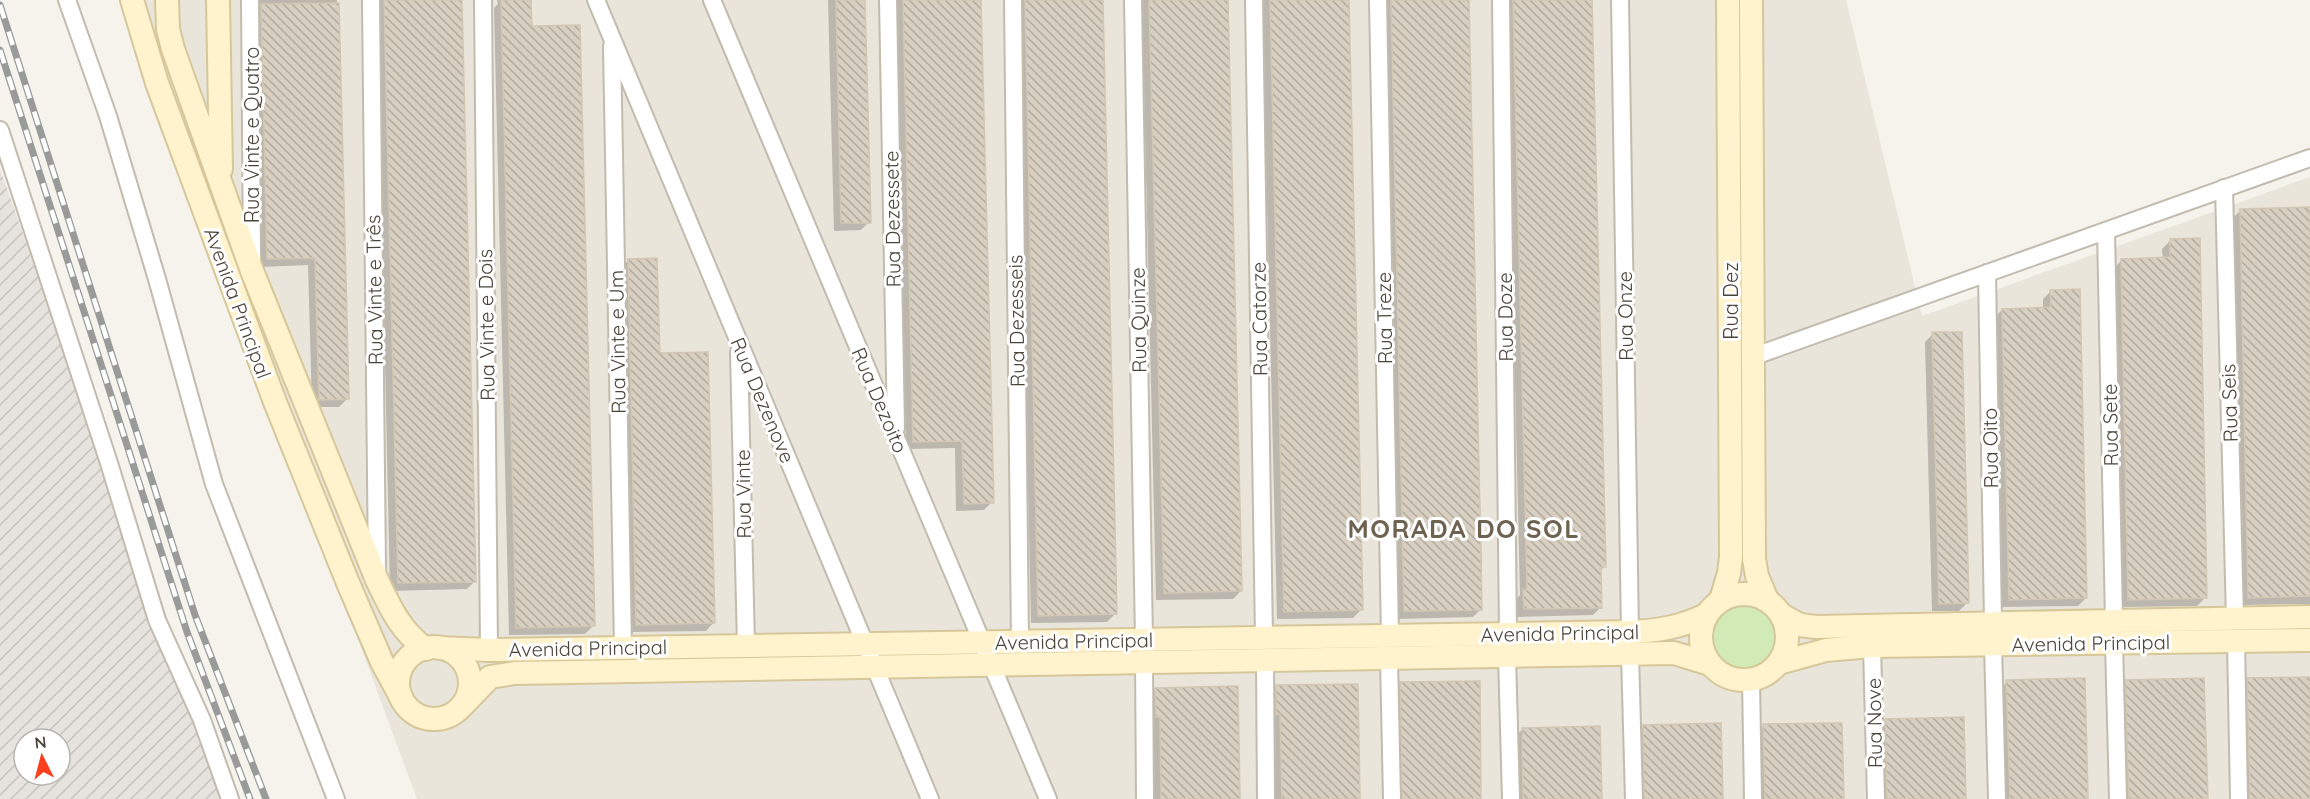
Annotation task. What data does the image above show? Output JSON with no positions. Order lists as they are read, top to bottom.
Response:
{
  "streets": {
    "street": [
      "Rua Vinte e Quatro",
      "Rua Dezessete",
      "Rua Vinte e Três",
      "Rua Dez",
      "Avenida Principal",
      "Rua Onze",
      "Rua Doze",
      "Rua Treze",
      "Rua Catorze",
      "Rua Quinze",
      "Rua Dezesseis",
      "Rua Vinte e Dois",
      "Rua Vinte e Um",
      "Rua Dezenove",
      "Rua Dezoito",
      "Rua Seis",
      "Rua Sete",
      "Rua Oito",
      "Rua Vinte",
      "Rua Nove"
    ]
  },
  "crossings": [
    ["Rua Vinte e Quatro", "Avenida Principal"],
    ["Rua Dezessete", "Rua Dezoito"],
    ["Rua Vinte e Três", "Avenida Principal"],
    ["Rua Dez", "Avenida Principal"],
    ["Avenida Principal", "Rua Onze"],
    ["Avenida Principal", "Rua Doze"],
    ["Avenida Principal", "Rua Treze"],
    ["Avenida Principal", "Rua Catorze"],
    ["Avenida Principal", "Rua Quinze"],
    ["Avenida Principal", "Rua Dezesseis"],
    ["Avenida Principal", "Rua Vinte e Dois"],
    ["Avenida Principal", "Rua Vinte e Um"],
    ["Avenida Principal", "Rua Dezenove"],
    ["Avenida Principal", "Rua Dezoito"],
    ["Avenida Principal", "Rua Seis"],
    ["Avenida Principal", "Rua Sete"],
    ["Avenida Principal", "Rua Oito"],
    ["Avenida Principal", "Rua Vinte"],
    ["Avenida Principal", "Rua Nove"],
    ["Rua Vinte e Um", "Rua Dezenove"],
    ["Rua Dezenove", "Rua Vinte"]
  ],
  "districts": ["MORADA DO SOL"],
  "north": "top"
}
